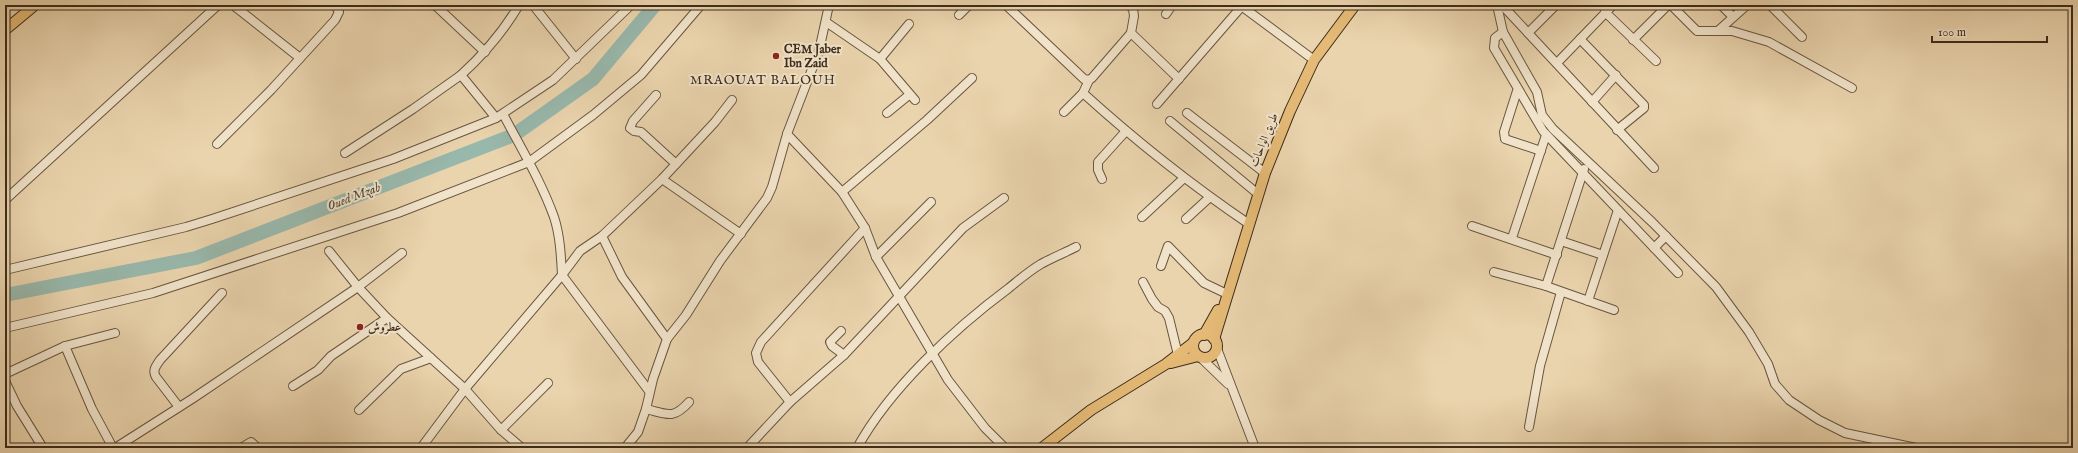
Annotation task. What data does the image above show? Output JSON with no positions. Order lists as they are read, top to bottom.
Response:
{
  "streets": {
    "main road": ["طريق الواحات"]
  },
  "districts": ["MRAOUAT BALOUH"],
  "water": ["Oued Mzab"],
  "places": ["CEM Jaber Ibn Zaid", "عطروش"],
  "scale_bar": "100 m"
}
